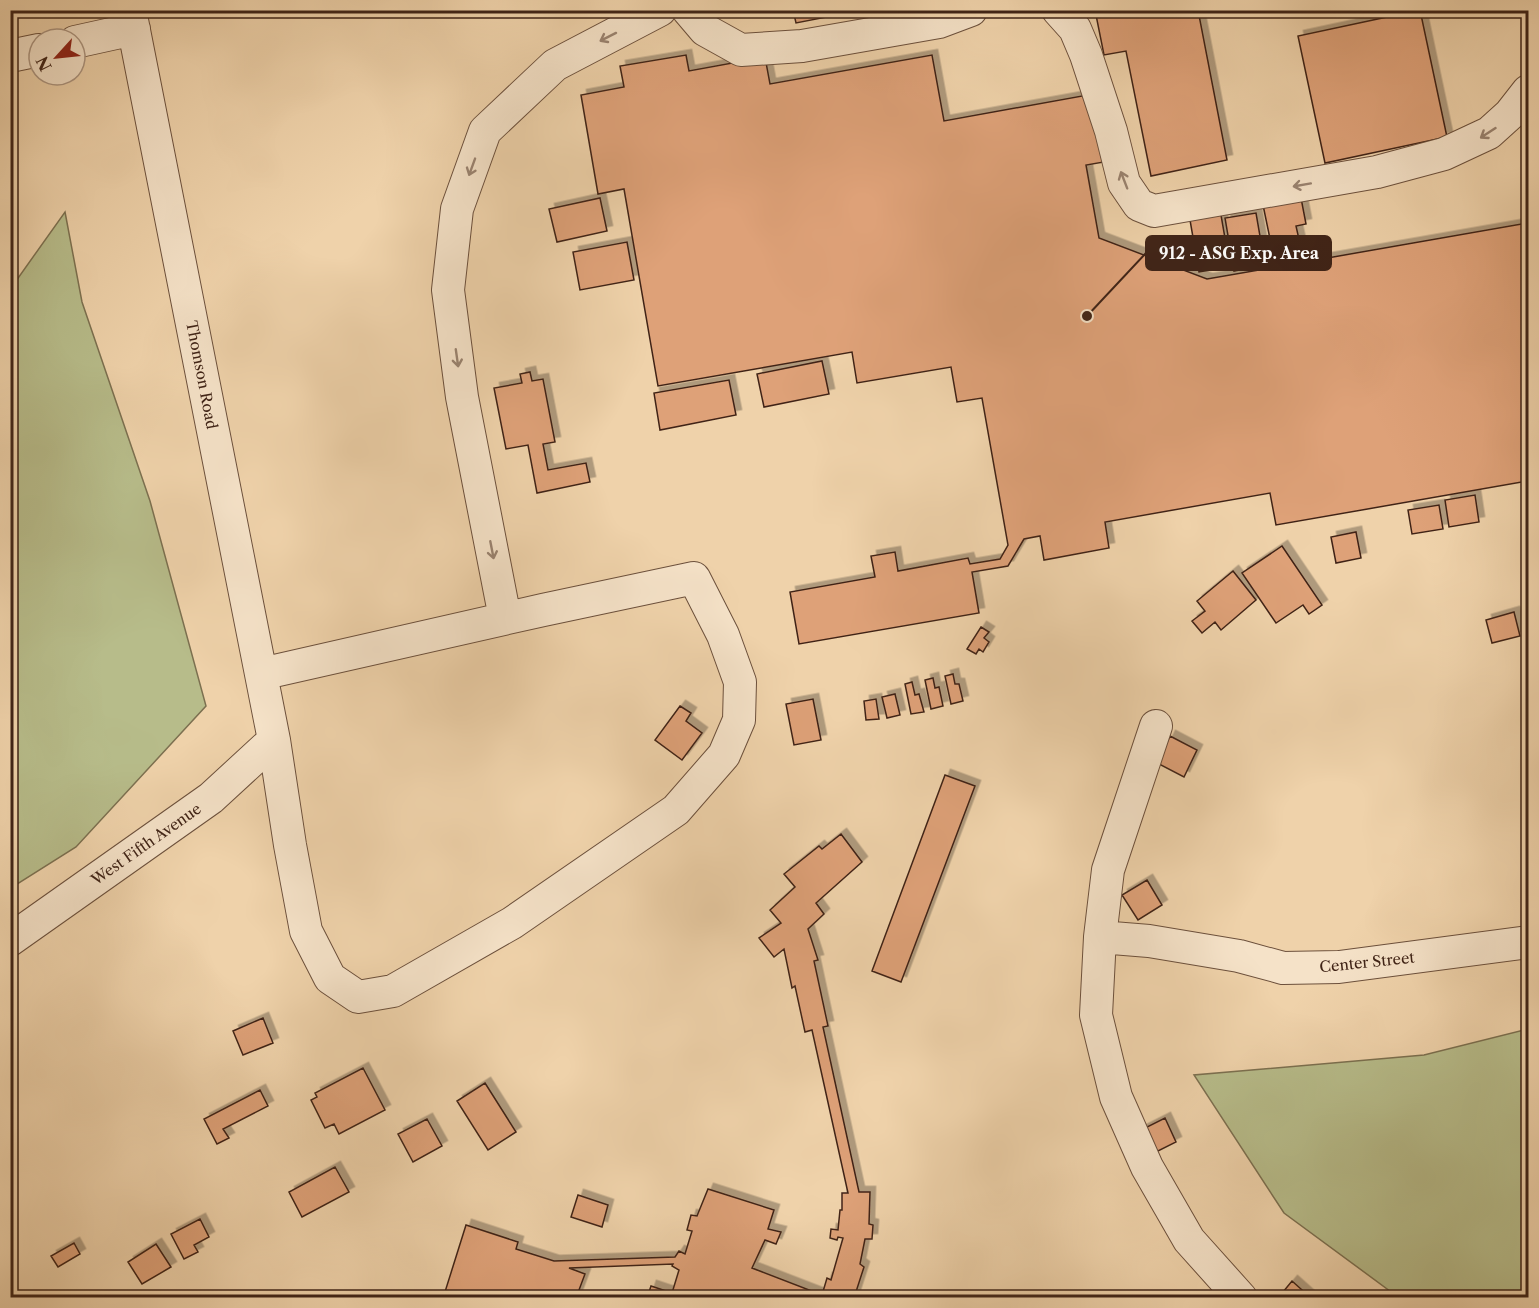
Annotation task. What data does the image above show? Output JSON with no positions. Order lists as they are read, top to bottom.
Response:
{
  "streets": {
    "street": ["Thomson Road", "West Fifth Avenue", "Center Street"]
  },
  "crossings": [
    ["Thomson Road", "West Fifth Avenue"]
  ],
  "places": ["912 - ASG Exp. Area"],
  "north": "bottom left"
}
